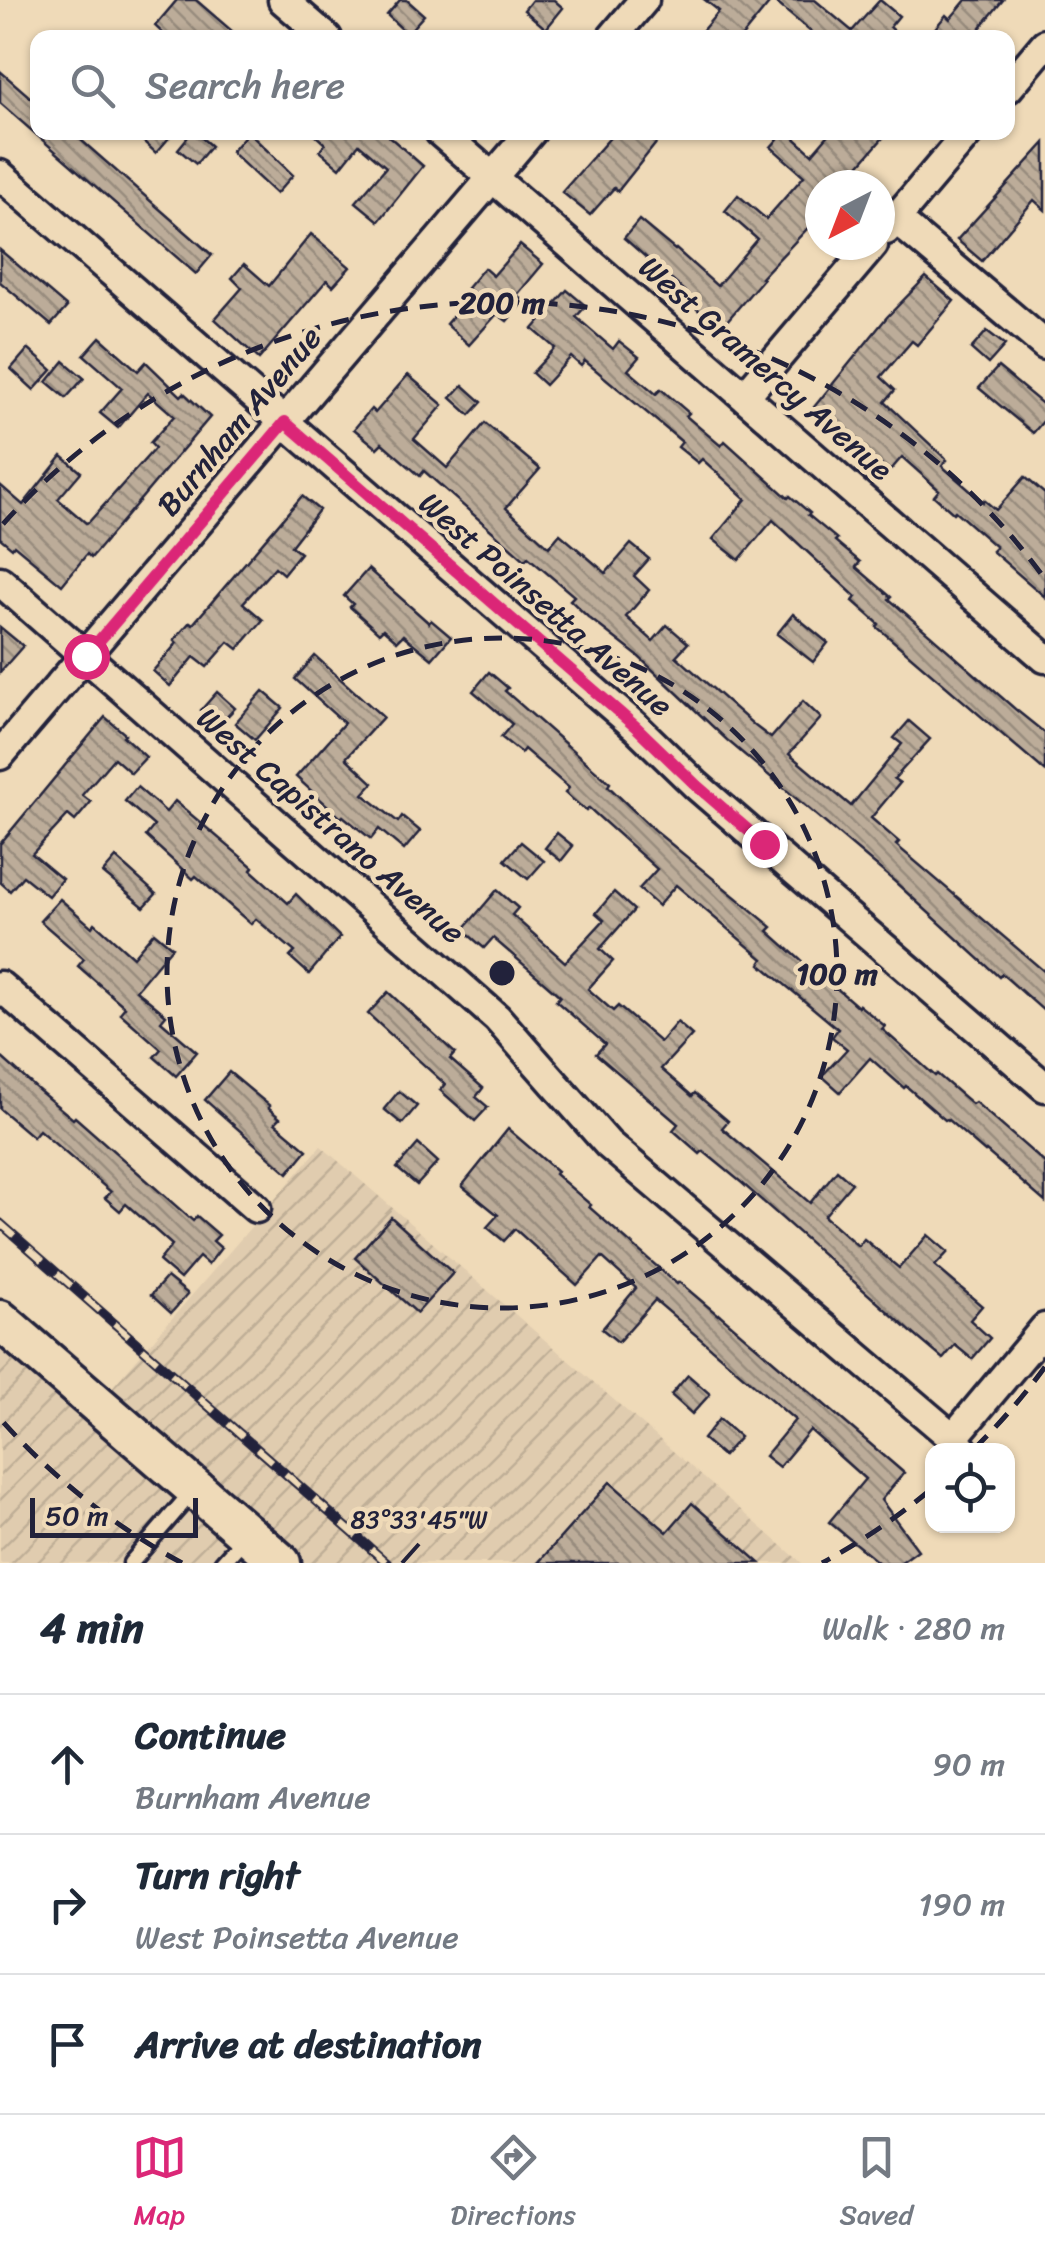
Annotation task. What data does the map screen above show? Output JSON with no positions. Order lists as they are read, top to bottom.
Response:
{
  "streets": {
    "street": [
      "West Gramercy Avenue",
      "Burnham Avenue",
      "West Poinsetta Avenue",
      "West Capistrano Avenue"
    ]
  },
  "crossings": [
    ["West Gramercy Avenue", "Burnham Avenue"],
    ["Burnham Avenue", "West Poinsetta Avenue"],
    ["Burnham Avenue", "West Capistrano Avenue"]
  ],
  "scale_bar": "50 m",
  "north": "bottom left",
  "page": {
    "search": "Search here",
    "scale": "50 m",
    "heading": ["4 min", "Walk · 280 m"],
    "list": [
      ["Continue", "Burnham Avenue", "90 m"],
      ["Turn right", "West Poinsetta Avenue", "190 m"],
      "Arrive at destination"
    ],
    "nav": ["Map", "Directions", "Saved"]
  },
  "coordinates": ["83°33'45\"W"],
  "rings": ["200 m", "100 m"]
}
